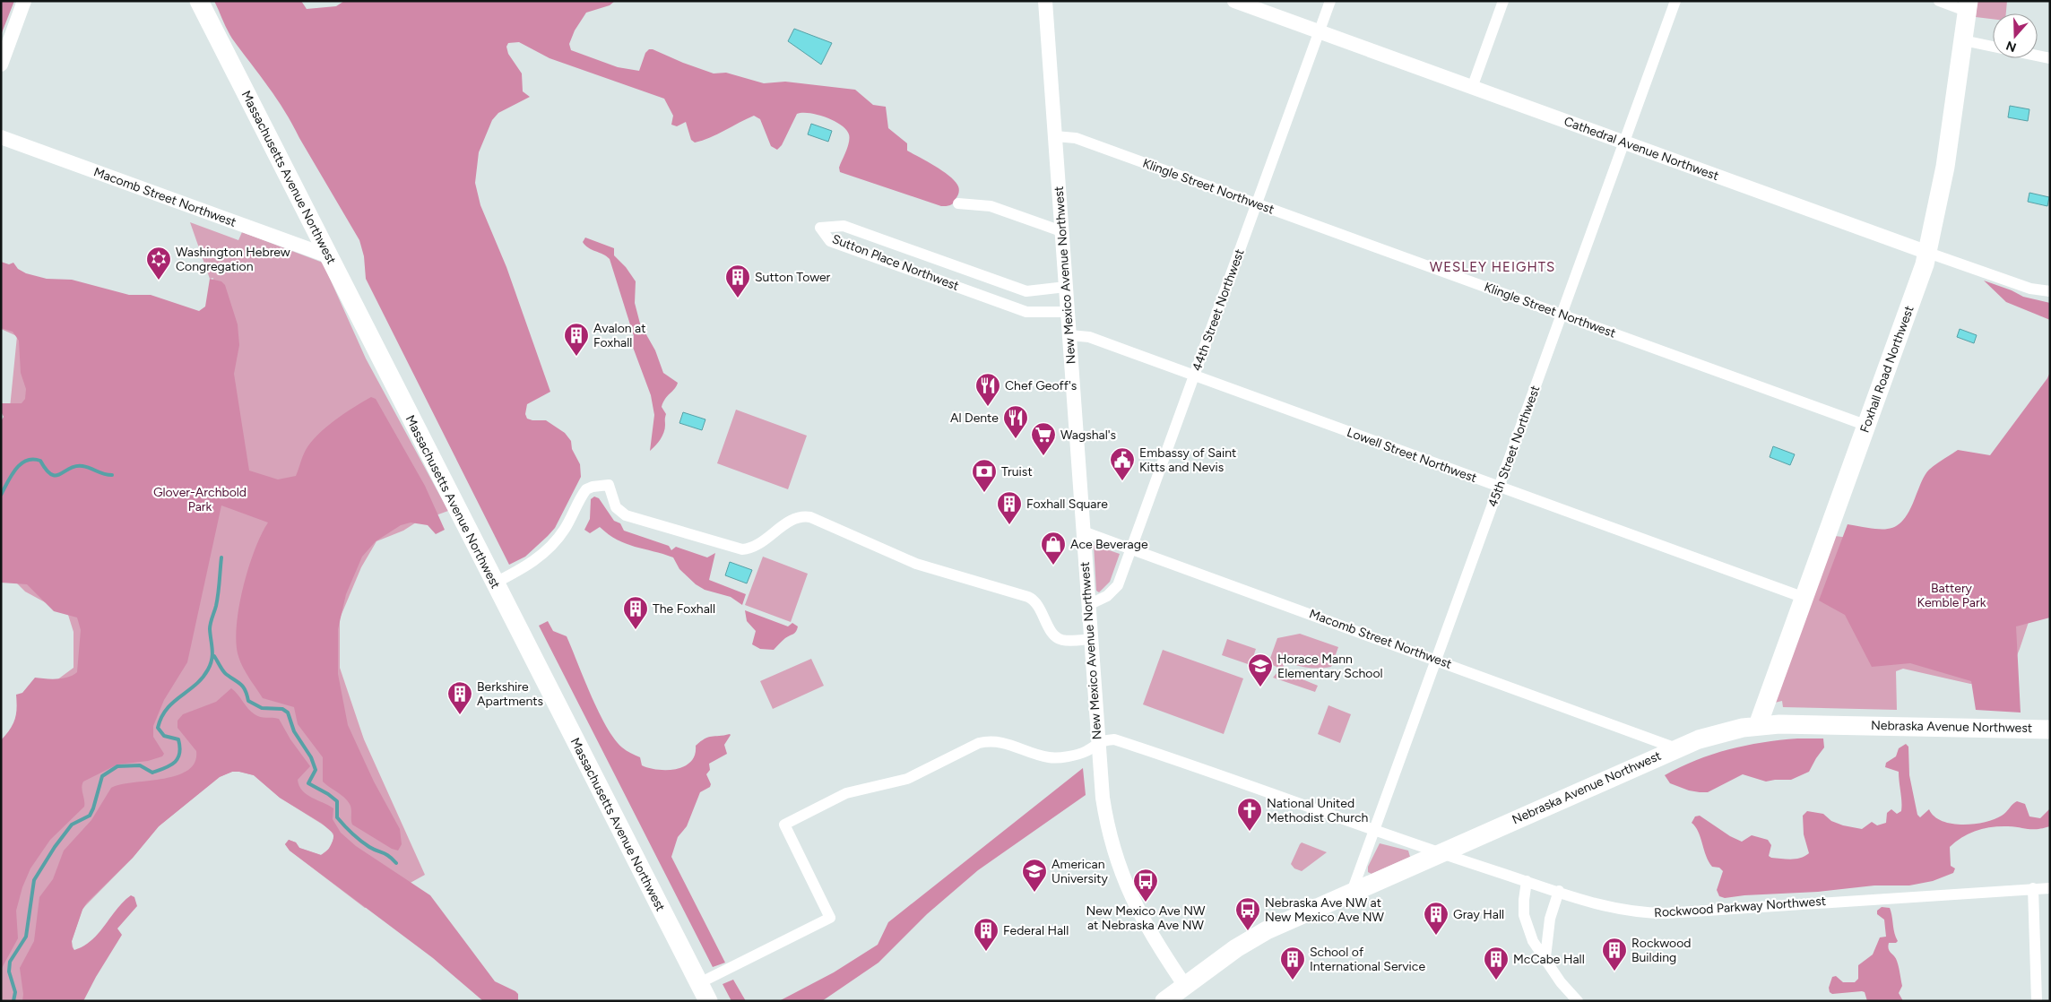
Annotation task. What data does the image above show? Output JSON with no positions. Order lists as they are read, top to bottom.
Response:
{
  "streets": {
    "main road": ["Massachusetts Avenue Northwest", "Foxhall Road Northwest", "Nebraska Avenue Northwest"],
    "street": [
      "Cathedral Avenue Northwest",
      "Klingle Street Northwest",
      "Macomb Street Northwest",
      "Sutton Place Northwest",
      "New Mexico Avenue Northwest",
      "44th Street Northwest",
      "45th Street Northwest",
      "Lowell Street Northwest",
      "Rockwood Parkway Northwest"
    ]
  },
  "crossings": [
    ["Cathedral Avenue Northwest", "44th Street Northwest"],
    ["Cathedral Avenue Northwest", "Foxhall Road Northwest"],
    ["Cathedral Avenue Northwest", "45th Street Northwest"],
    ["Massachusetts Avenue Northwest", "Macomb Street Northwest"],
    ["Klingle Street Northwest", "New Mexico Avenue Northwest"],
    ["Klingle Street Northwest", "44th Street Northwest"],
    ["Klingle Street Northwest", "Foxhall Road Northwest"],
    ["Klingle Street Northwest", "45th Street Northwest"],
    ["Macomb Street Northwest", "New Mexico Avenue Northwest"],
    ["Macomb Street Northwest", "44th Street Northwest"],
    ["Macomb Street Northwest", "45th Street Northwest"],
    ["Macomb Street Northwest", "Nebraska Avenue Northwest"],
    ["Sutton Place Northwest", "New Mexico Avenue Northwest"],
    ["New Mexico Avenue Northwest", "44th Street Northwest"],
    ["New Mexico Avenue Northwest", "Lowell Street Northwest"],
    ["New Mexico Avenue Northwest", "Nebraska Avenue Northwest"],
    ["New Mexico Avenue Northwest", "Rockwood Parkway Northwest"],
    ["44th Street Northwest", "Lowell Street Northwest"],
    ["Foxhall Road Northwest", "Lowell Street Northwest"],
    ["Foxhall Road Northwest", "Nebraska Avenue Northwest"],
    ["45th Street Northwest", "Lowell Street Northwest"],
    ["45th Street Northwest", "Nebraska Avenue Northwest"],
    ["45th Street Northwest", "Rockwood Parkway Northwest"],
    ["Nebraska Avenue Northwest", "Rockwood Parkway Northwest"]
  ],
  "districts": ["WESLEY HEIGHTS"],
  "parks": ["Glover-Archbold Park", "Battery Kemble Park"],
  "places": {
    "synagogue": ["Washington Hebrew Congregation"],
    "building": [
      "Sutton Tower",
      "Avalon at Foxhall",
      "Foxhall Square",
      "The Foxhall",
      "Berkshire Apartments",
      "Gray Hall",
      "Federal Hall",
      "Rockwood Building",
      "School of International Service",
      "McCabe Hall"
    ],
    "restaurant": ["Chef Geoff's", "Al Dente"],
    "supermarket": ["Wagshal's"],
    "public building": ["Embassy of Saint Kitts and Nevis"],
    "bank": ["Truist"],
    "shop": ["Ace Beverage"],
    "school or university": ["Horace Mann Elementary School", "American University"],
    "church": ["National United Methodist Church"],
    "bus stop": ["New Mexico Ave NW at Nebraska Ave NW", "Nebraska Ave NW at New Mexico Ave NW"]
  },
  "north": "bottom"
}
